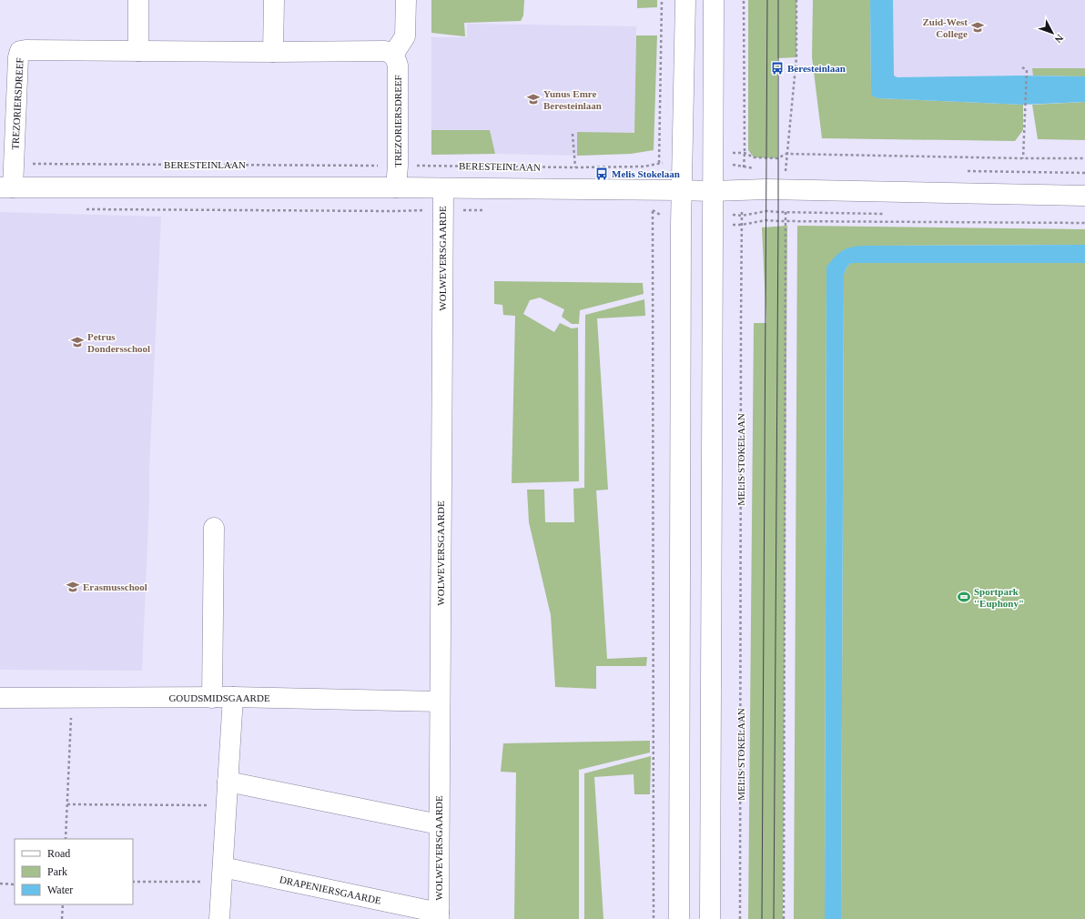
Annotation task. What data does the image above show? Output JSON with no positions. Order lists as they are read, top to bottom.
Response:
{
  "streets": {
    "street": [
      "TREZORIERSDREEF",
      "WOLWEVERSGAARDE",
      "GOUDSMIDSGAARDE",
      "DRAPENIERSGAARDE"
    ],
    "path": ["BERESTEINLAAN", "MELIS STOKELAAN"]
  },
  "crossings": [
    ["TREZORIERSDREEF", "BERESTEINLAAN"],
    ["WOLWEVERSGAARDE", "GOUDSMIDSGAARDE"],
    ["WOLWEVERSGAARDE", "DRAPENIERSGAARDE"]
  ],
  "places": {
    "school or university": [
      "Zuid-West College",
      "Yunus Emre Beresteinlaan",
      "Petrus Dondersschool",
      "Erasmusschool"
    ],
    "bus stop": ["Beresteinlaan", "Melis Stokelaan"],
    "sports": ["Sportpark ''Euphony\""]
  },
  "legend": ["Road", "Park", "Water"],
  "north": "bottom right"
}
